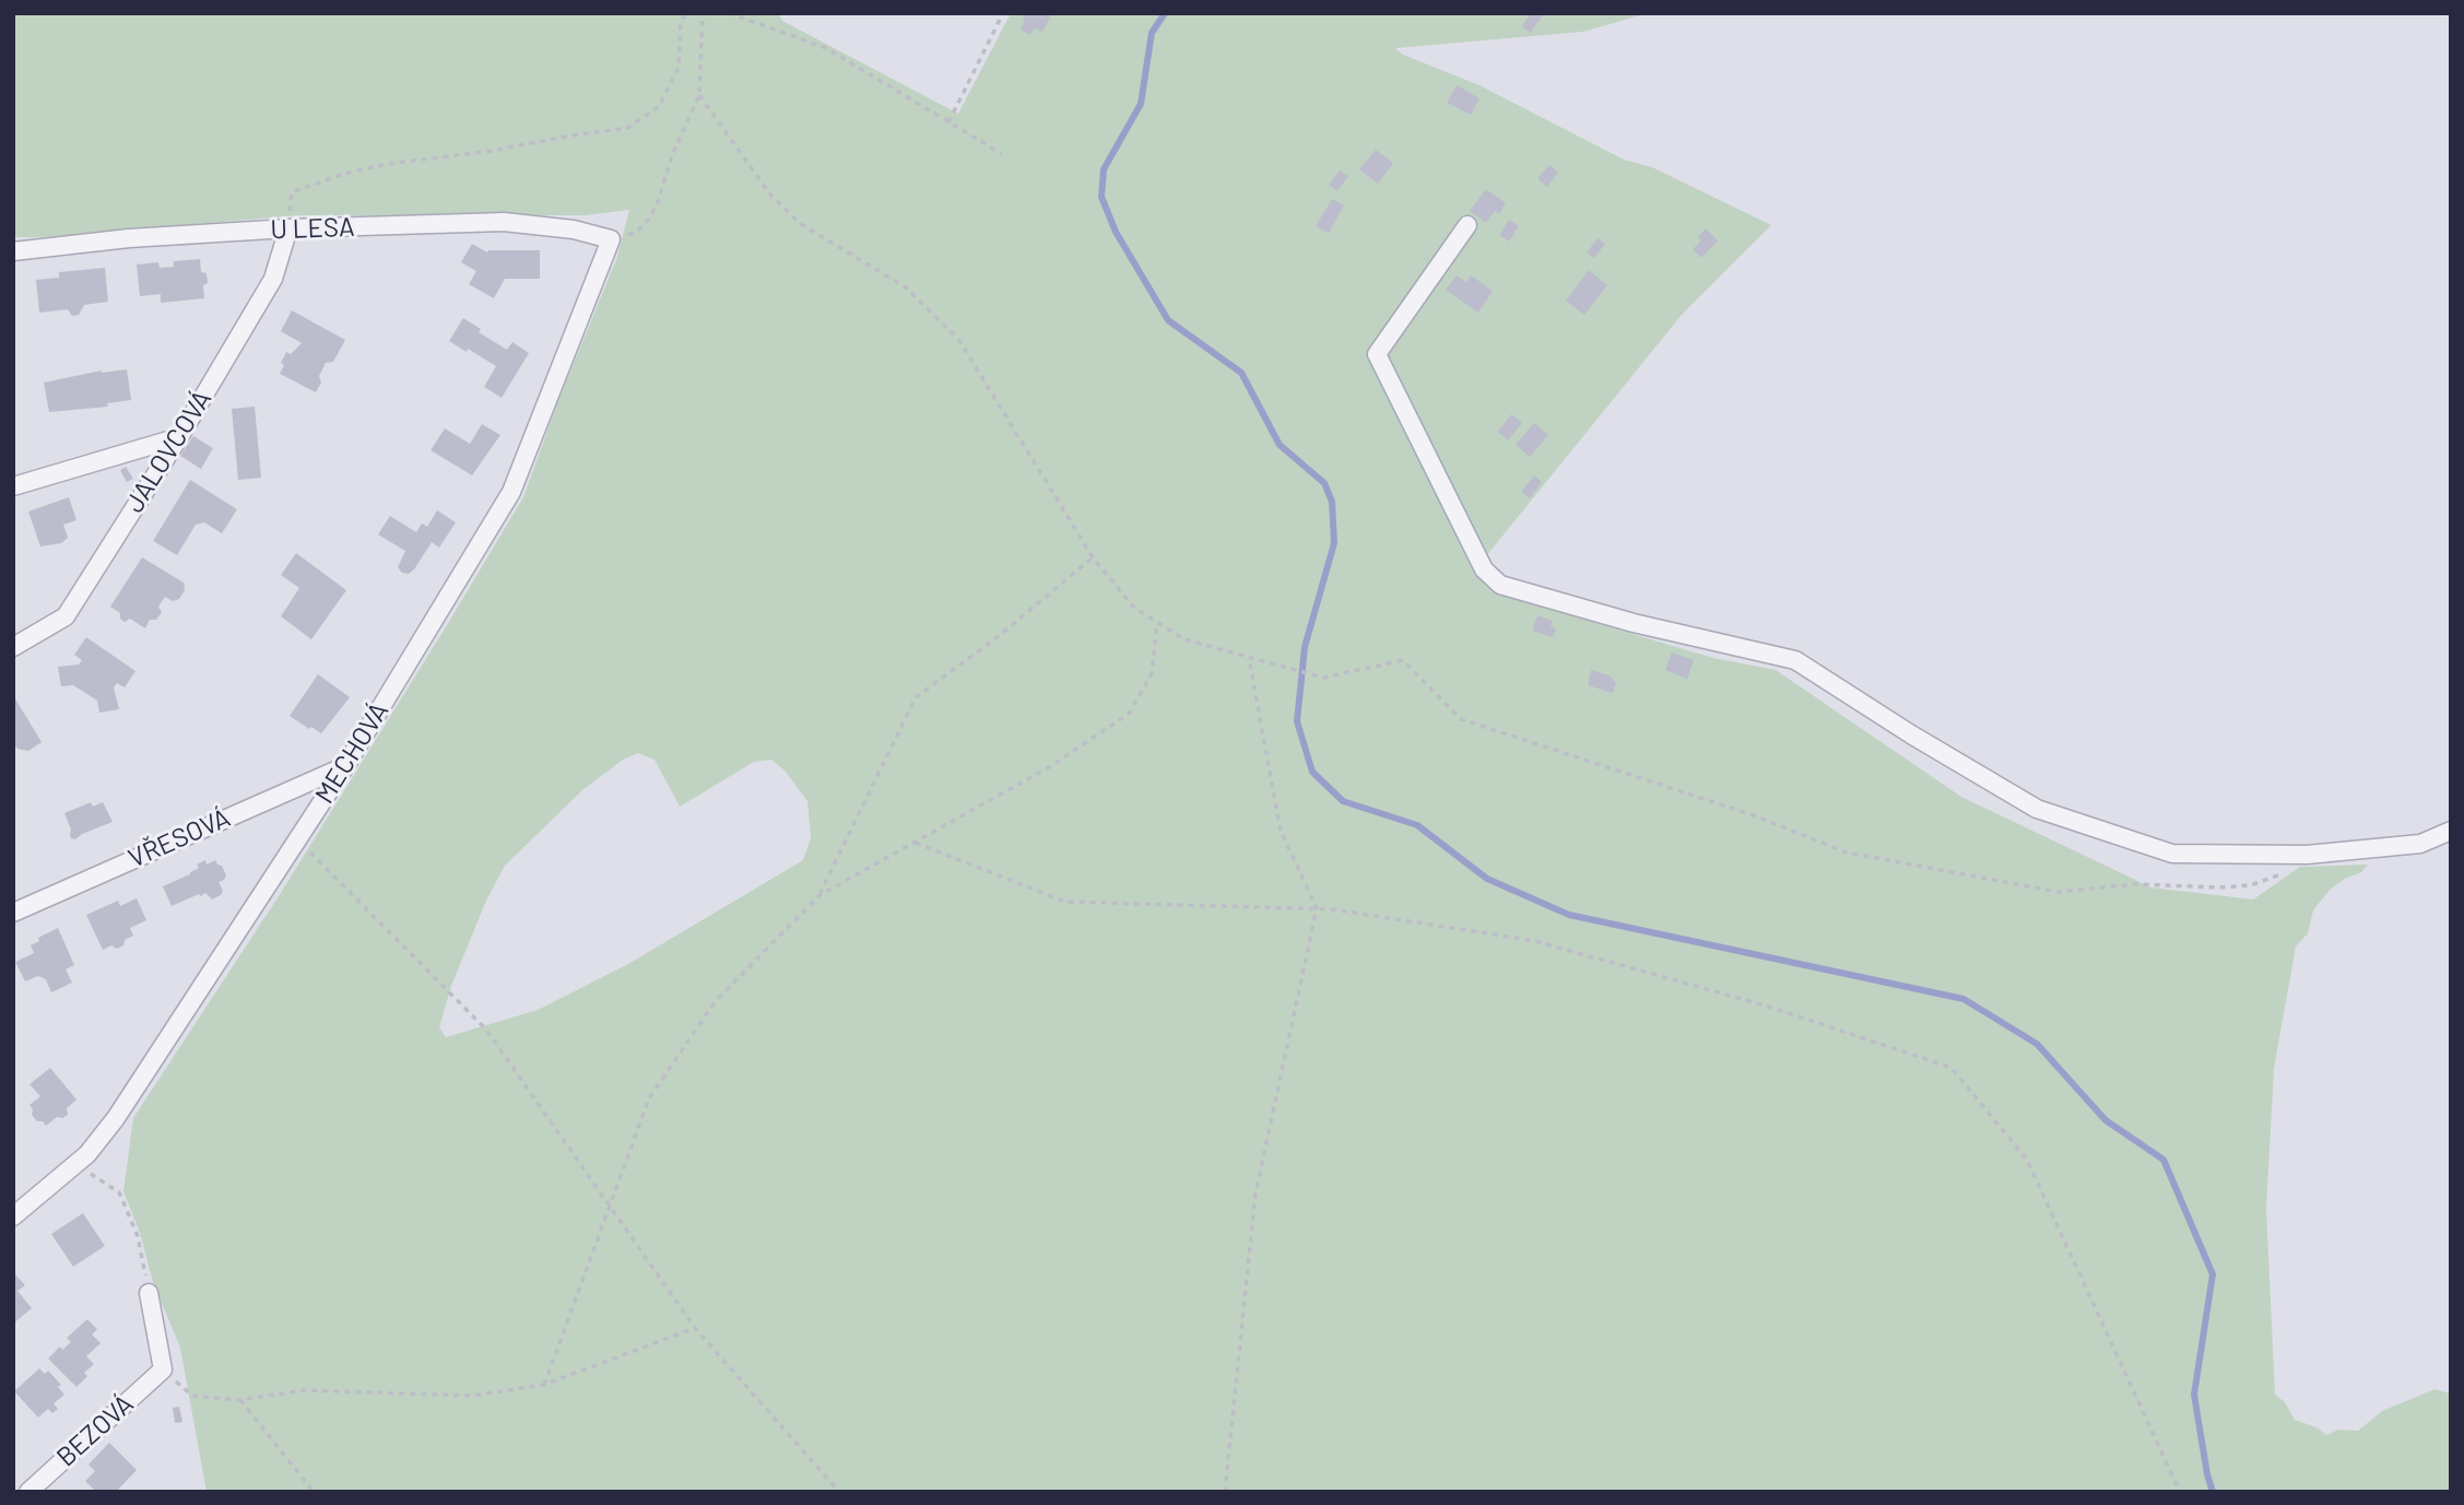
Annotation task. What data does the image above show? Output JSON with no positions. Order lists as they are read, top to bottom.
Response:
{
  "streets": {
    "street": [
      "U LESA",
      "JALOVCOVÁ",
      "MECHOVÁ",
      "VŘESOVÁ",
      "BEZOVÁ"
    ]
  },
  "crossings": [
    ["U LESA", "JALOVCOVÁ"],
    ["U LESA", "MECHOVÁ"],
    ["MECHOVÁ", "VŘESOVÁ"]
  ]
}
